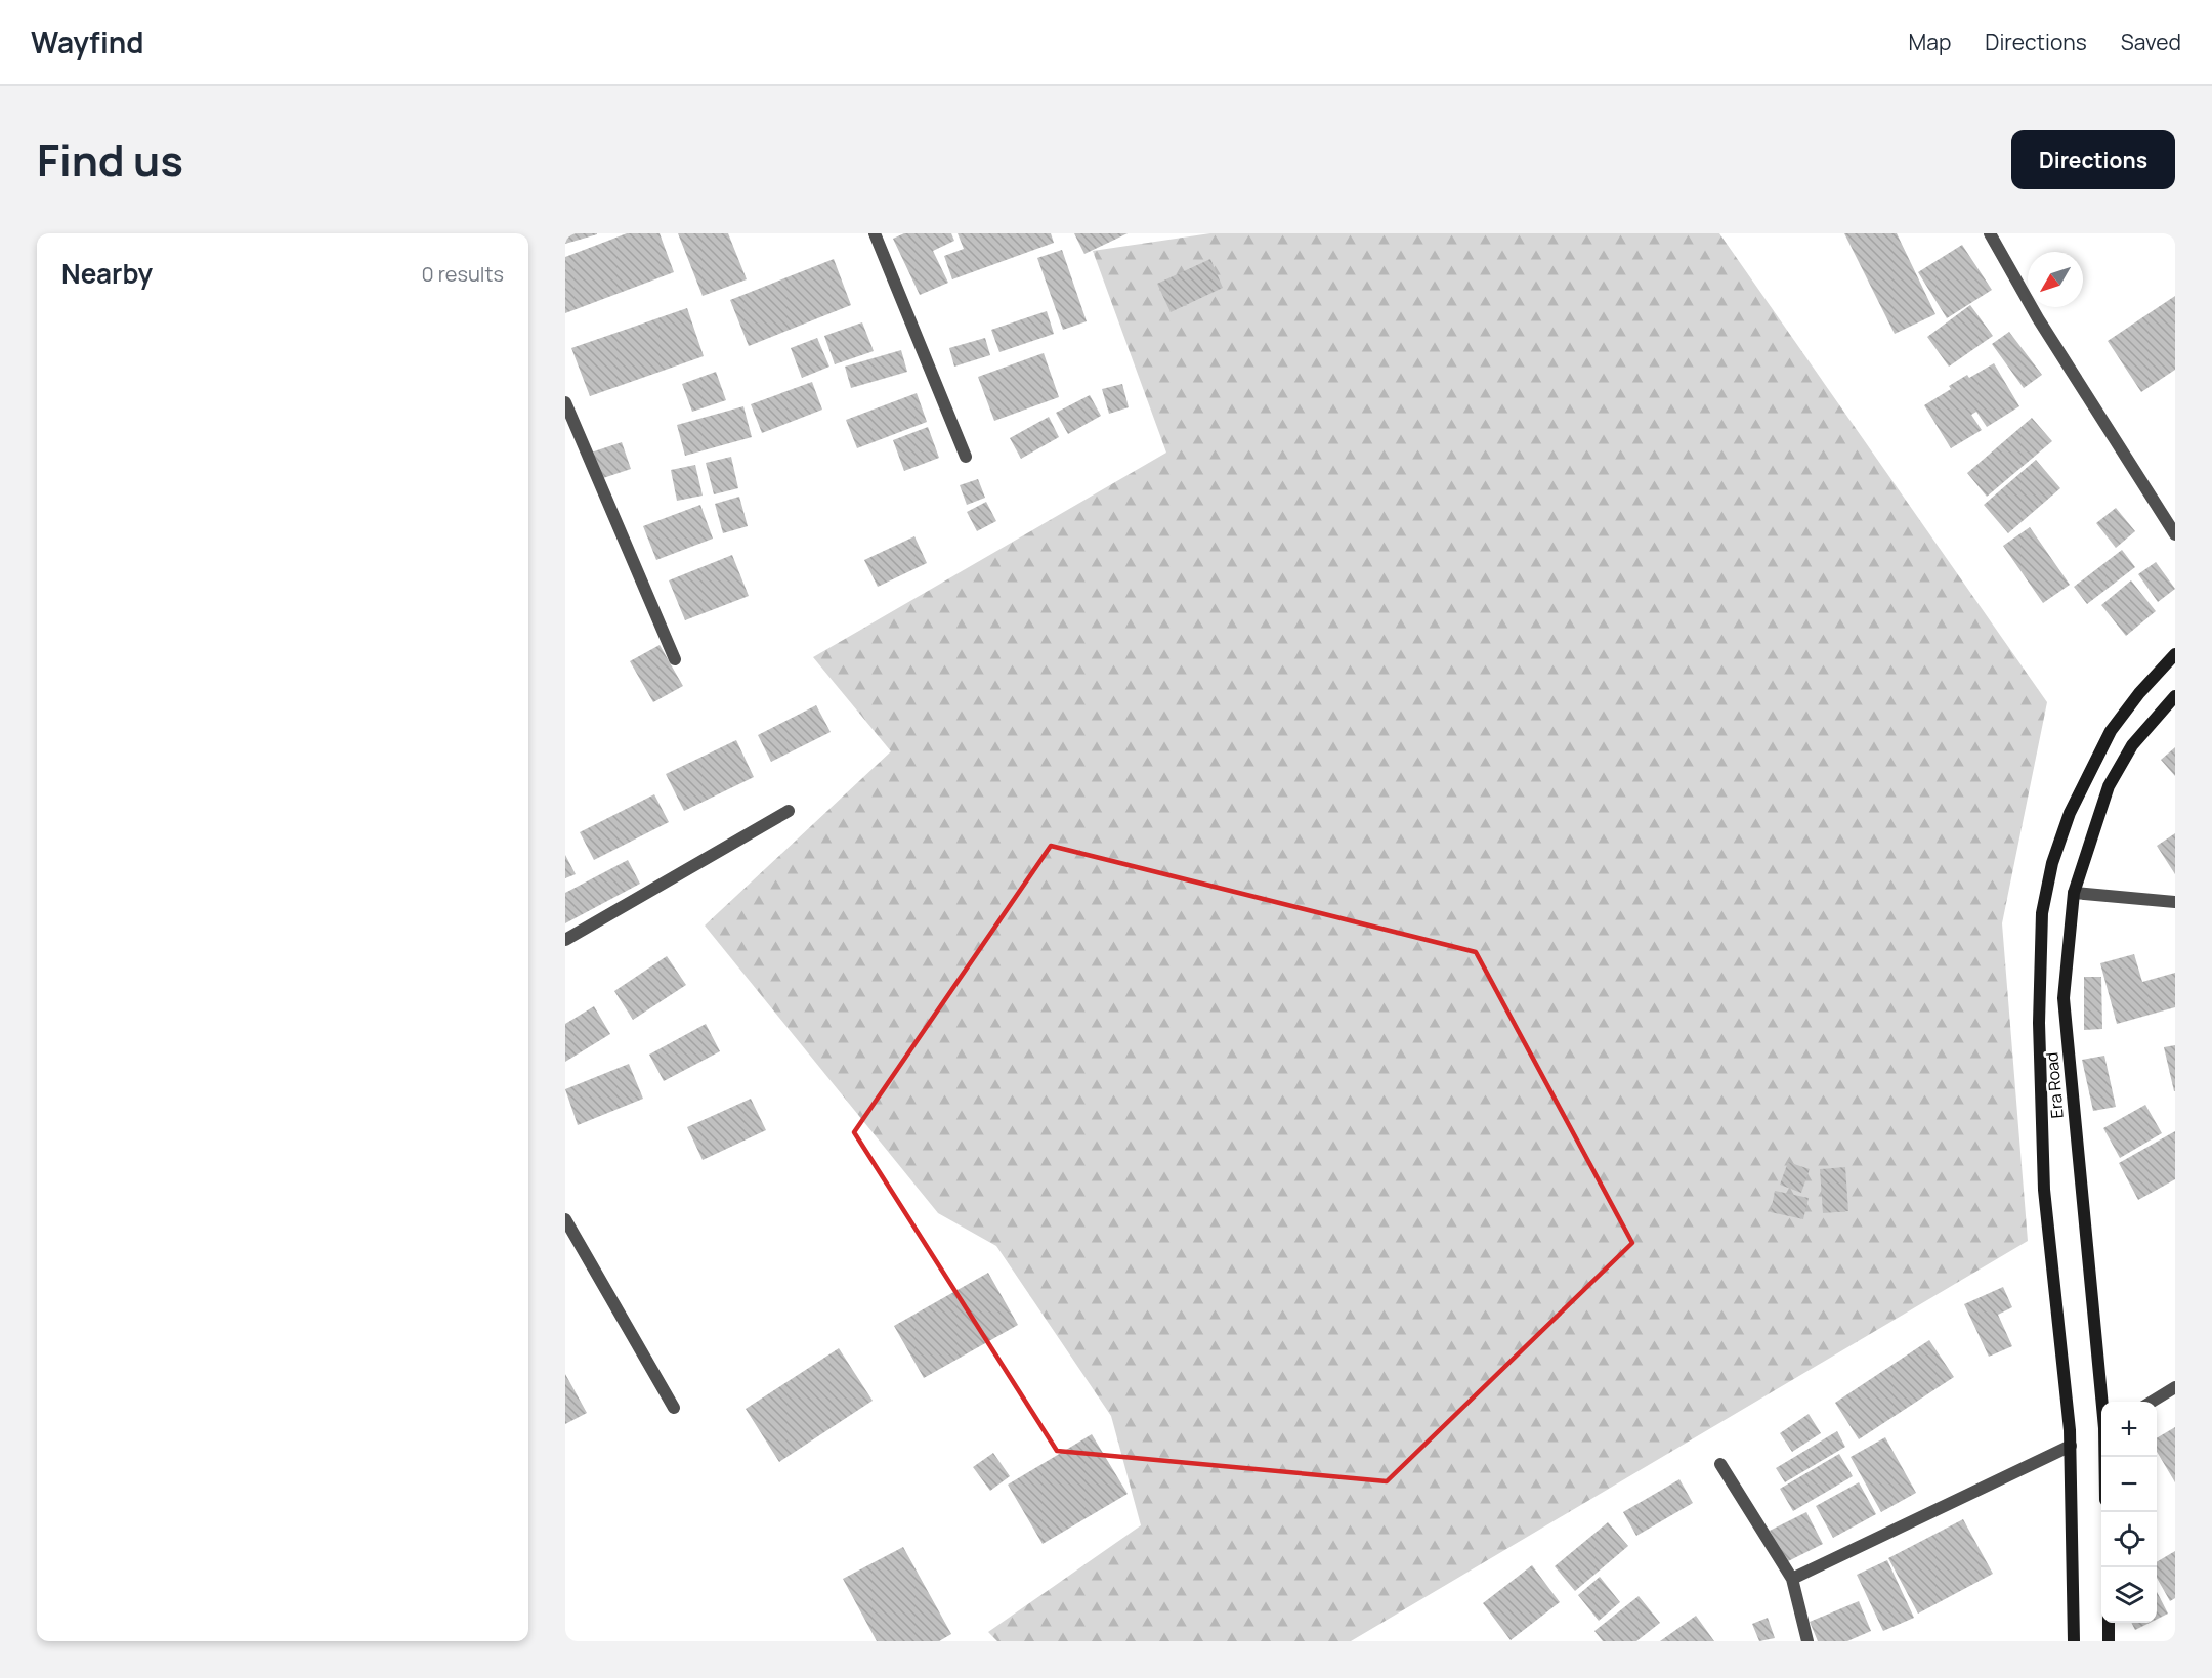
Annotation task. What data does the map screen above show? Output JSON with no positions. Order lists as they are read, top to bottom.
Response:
{
  "streets": {
    "main road": ["Era Road"]
  },
  "north": "bottom left",
  "page": {
    "header": "Wayfind",
    "nav": ["Map", "Directions", "Saved"],
    "title": "Find us",
    "buttons": "Directions",
    "heading": ["Nearby", "0 results"],
    "map_buttons": ["+", "−"]
  }
}
